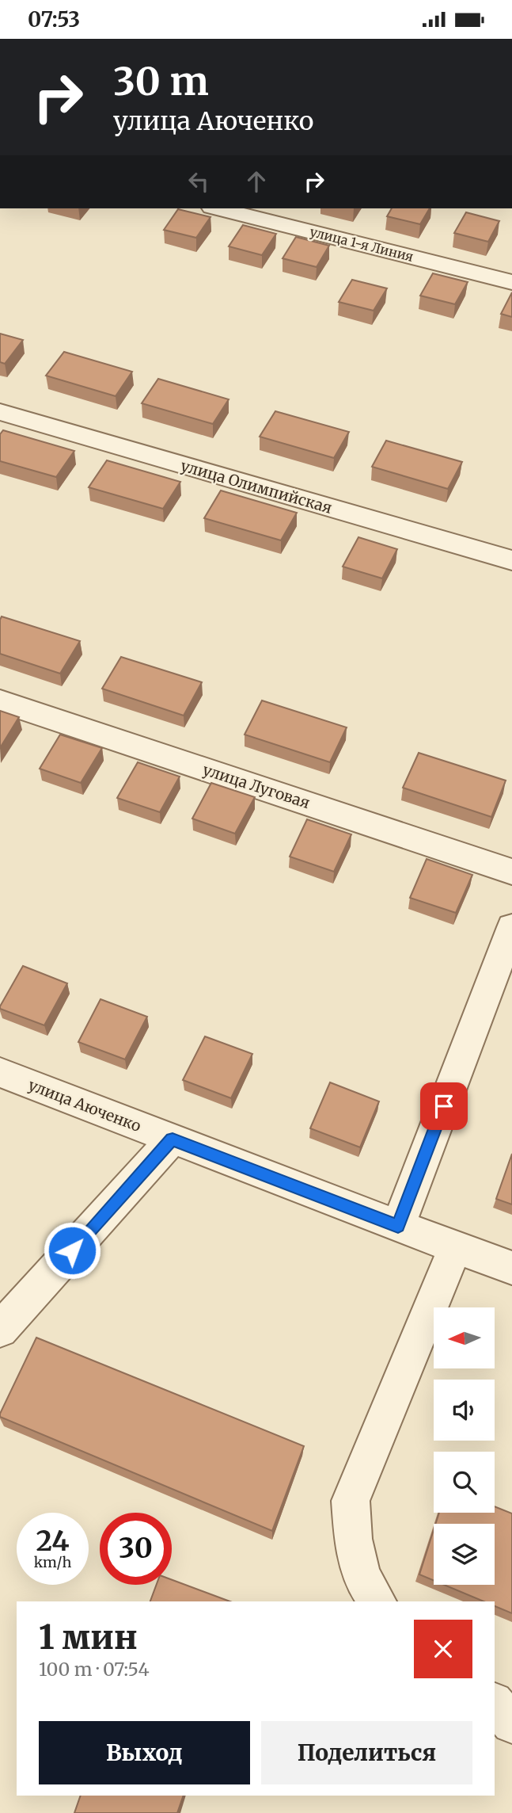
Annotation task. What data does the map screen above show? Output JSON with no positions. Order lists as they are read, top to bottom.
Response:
{
  "streets": {
    "street": [
      "улица 1-я Линия",
      "улица Олимпийская",
      "улица Луговая",
      "улица Аюченко"
    ]
  },
  "north": "left",
  "page": {
    "status": "07:53",
    "turn": ["30 m", "улица Аюченко"],
    "speed": "24 km/h",
    "limit": "30",
    "heading": ["1 мин", "100 m · 07:54"],
    "buttons": ["Выход", "Поделиться"]
  }
}
